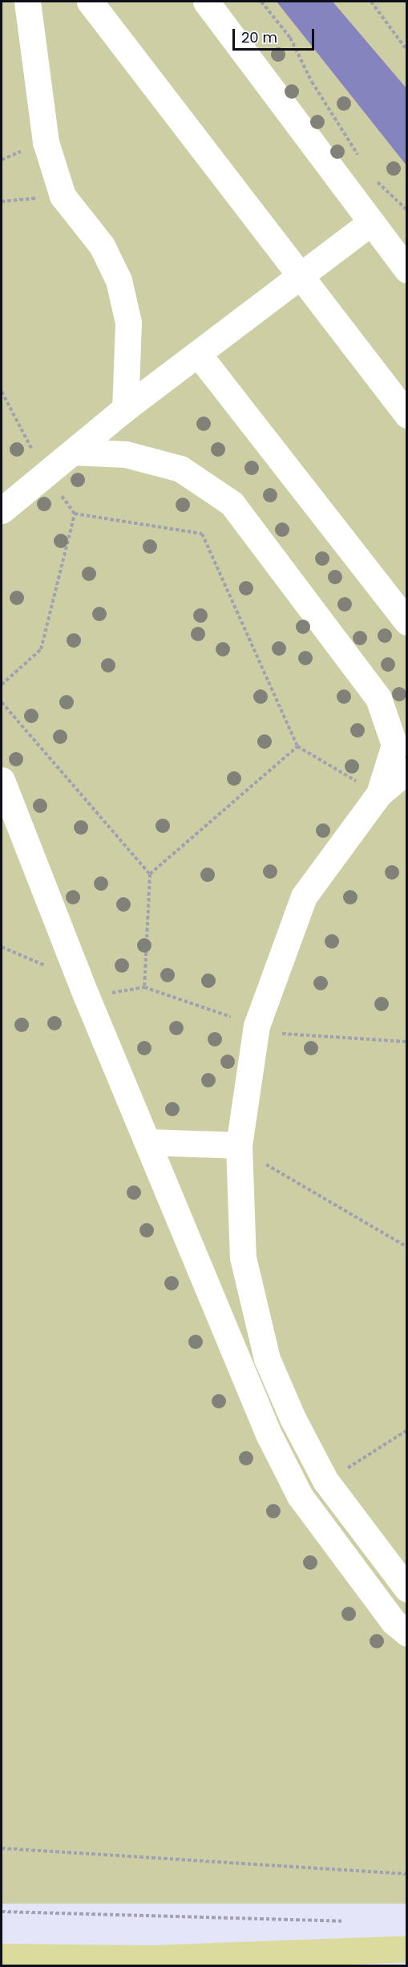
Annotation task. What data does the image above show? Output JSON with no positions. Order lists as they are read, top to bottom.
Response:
{
  "scale_bar": "20 m"
}
